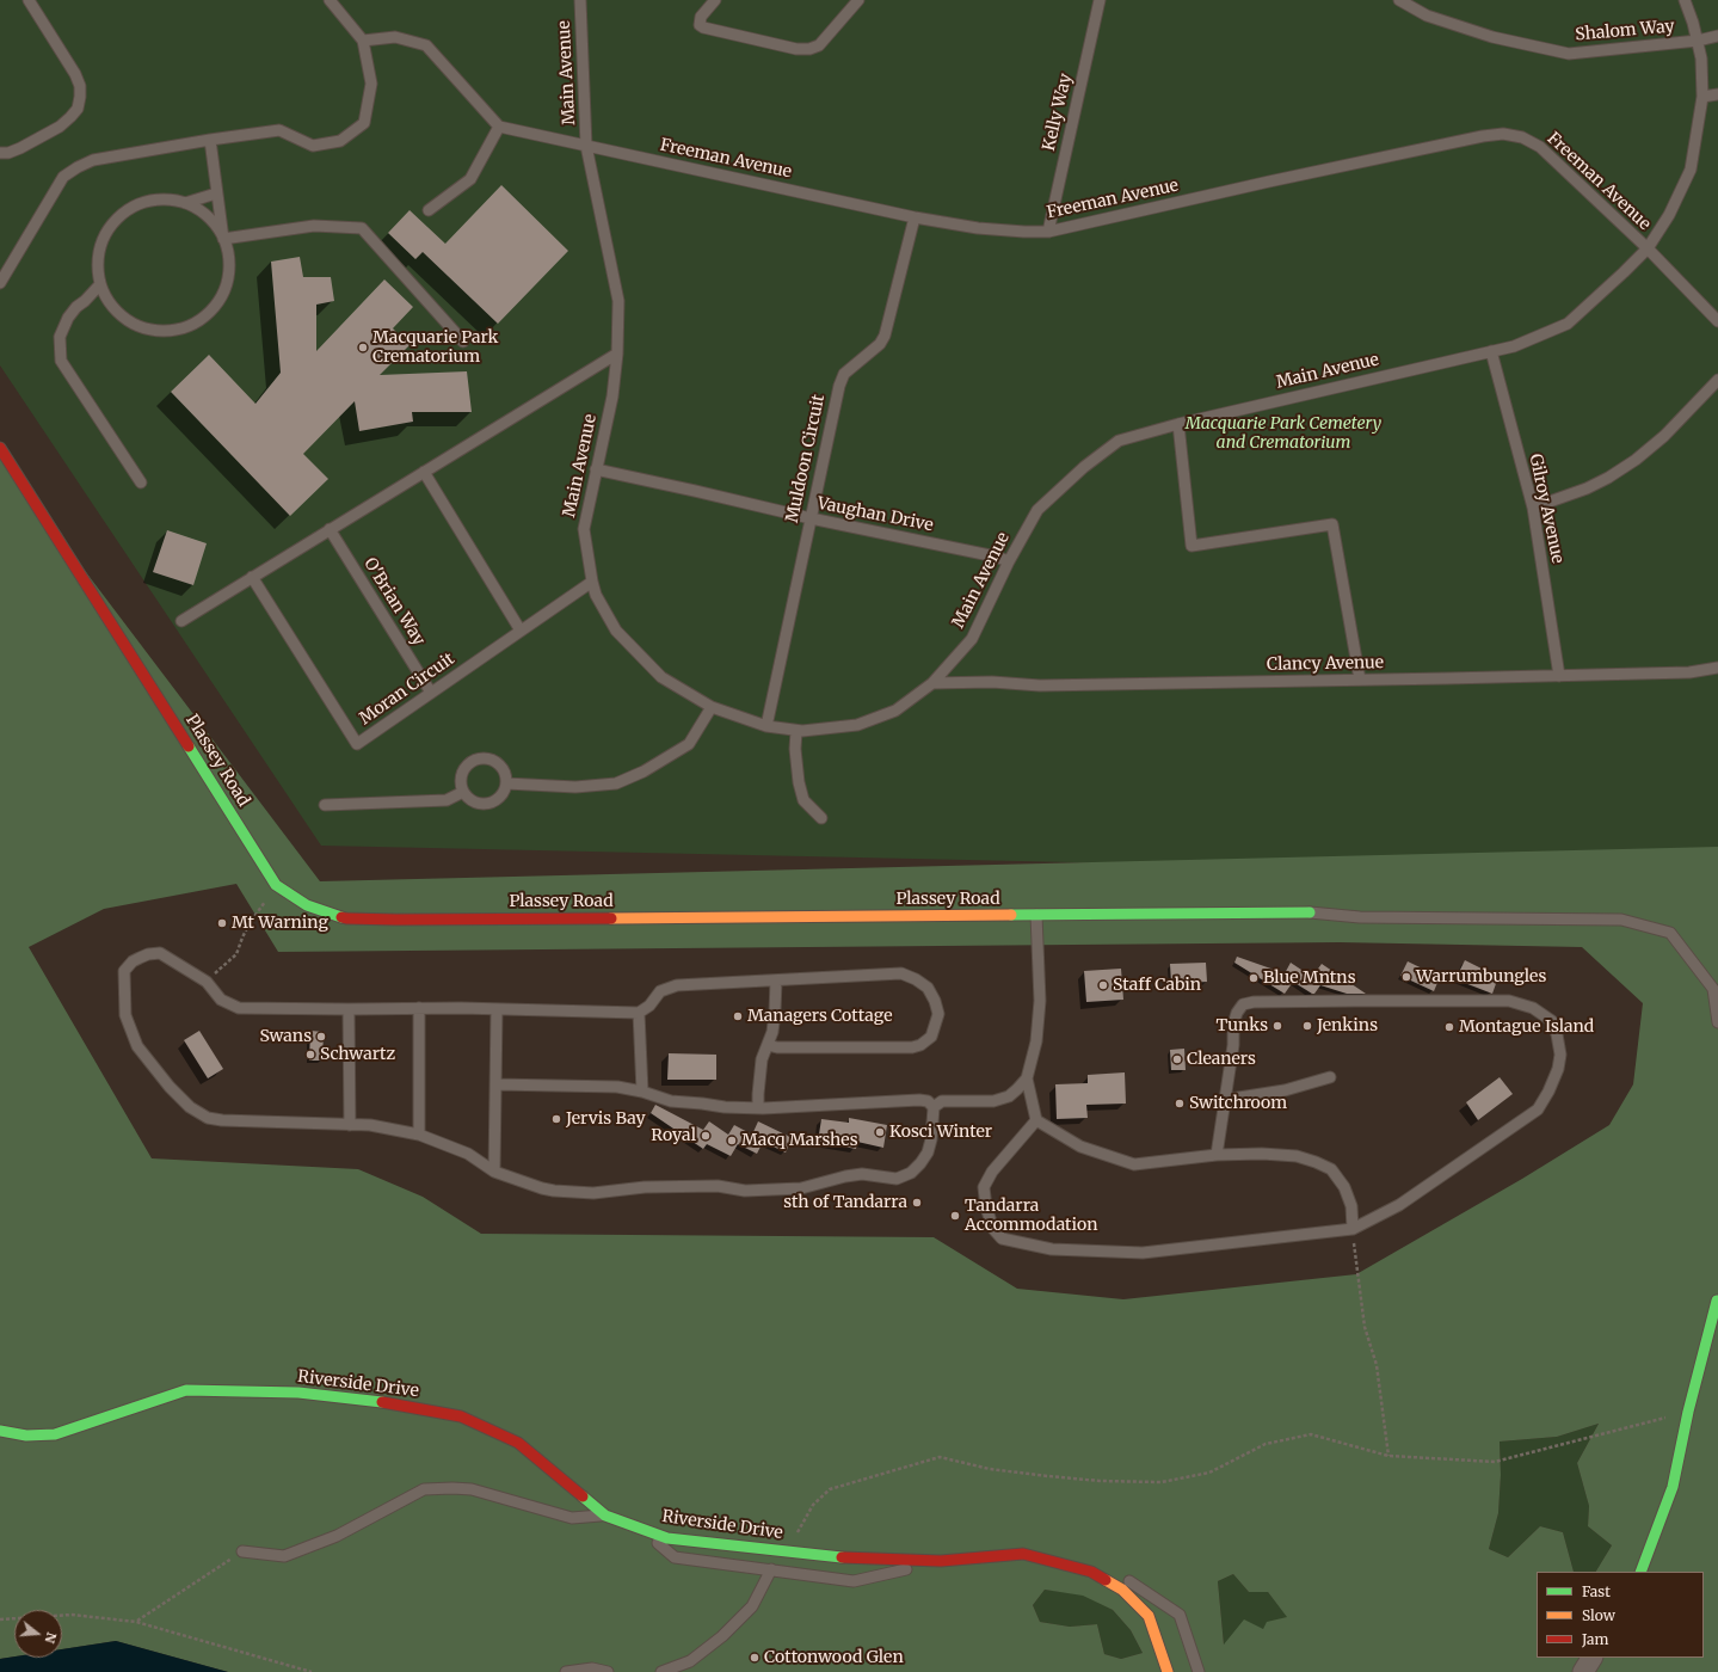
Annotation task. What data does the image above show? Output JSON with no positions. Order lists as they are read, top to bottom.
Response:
{
  "streets": {
    "street": ["Plassey Road", "Riverside Drive"],
    "lane": [
      "Shalom Way",
      "Main Avenue",
      "Kelly Way",
      "Freeman Avenue",
      "Muldoon Circuit",
      "Gilroy Avenue",
      "Vaughan Drive",
      "O'Brian Way",
      "Clancy Avenue",
      "Moran Circuit"
    ]
  },
  "crossings": [
    ["Shalom Way", "Main Avenue"],
    ["Main Avenue", "Freeman Avenue"],
    ["Main Avenue", "Muldoon Circuit"],
    ["Main Avenue", "Gilroy Avenue"],
    ["Main Avenue", "Vaughan Drive"],
    ["Main Avenue", "Clancy Avenue"],
    ["Main Avenue", "Moran Circuit"],
    ["Kelly Way", "Freeman Avenue"],
    ["Freeman Avenue", "Muldoon Circuit"],
    ["Muldoon Circuit", "Vaughan Drive"],
    ["Gilroy Avenue", "Clancy Avenue"],
    ["O'Brian Way", "Moran Circuit"]
  ],
  "parks": ["Macquarie Park Cemetery and Crematorium"],
  "places": [
    "Macquarie Park Crematorium",
    "Mt Warning",
    "Warrumbungles",
    "Blue Mntns",
    "Staff Cabin",
    "Managers Cottage",
    "Tunks",
    "Jenkins",
    "Montague Island",
    "Swans",
    "Schwartz",
    "Cleaners",
    "Switchroom",
    "Jervis Bay",
    "Kosci Winter",
    "Royal",
    "Macq Marshes",
    "sth of Tandarra",
    "Tandarra Accommodation",
    "Cottonwood Glen"
  ],
  "legend": ["Fast", "Slow", "Jam"],
  "north": "right"
}
